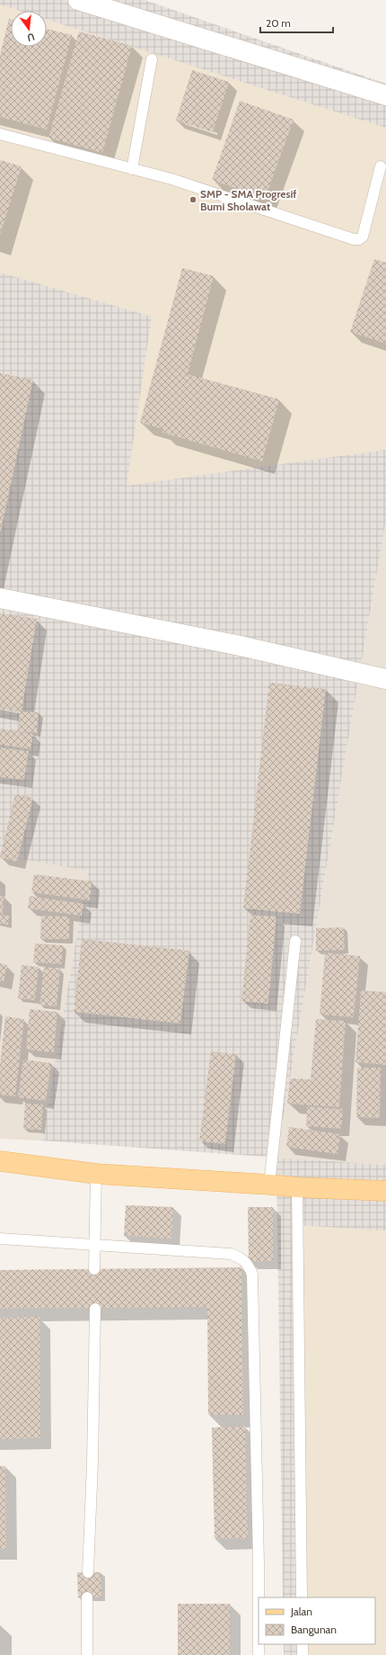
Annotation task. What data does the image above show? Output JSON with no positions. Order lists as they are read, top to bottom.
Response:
{
  "places": ["SMP - SMA Progresif Bumi Sholawat"],
  "legend": ["Jalan", "Bangunan"],
  "scale_bar": "20 m",
  "north": "bottom"
}
